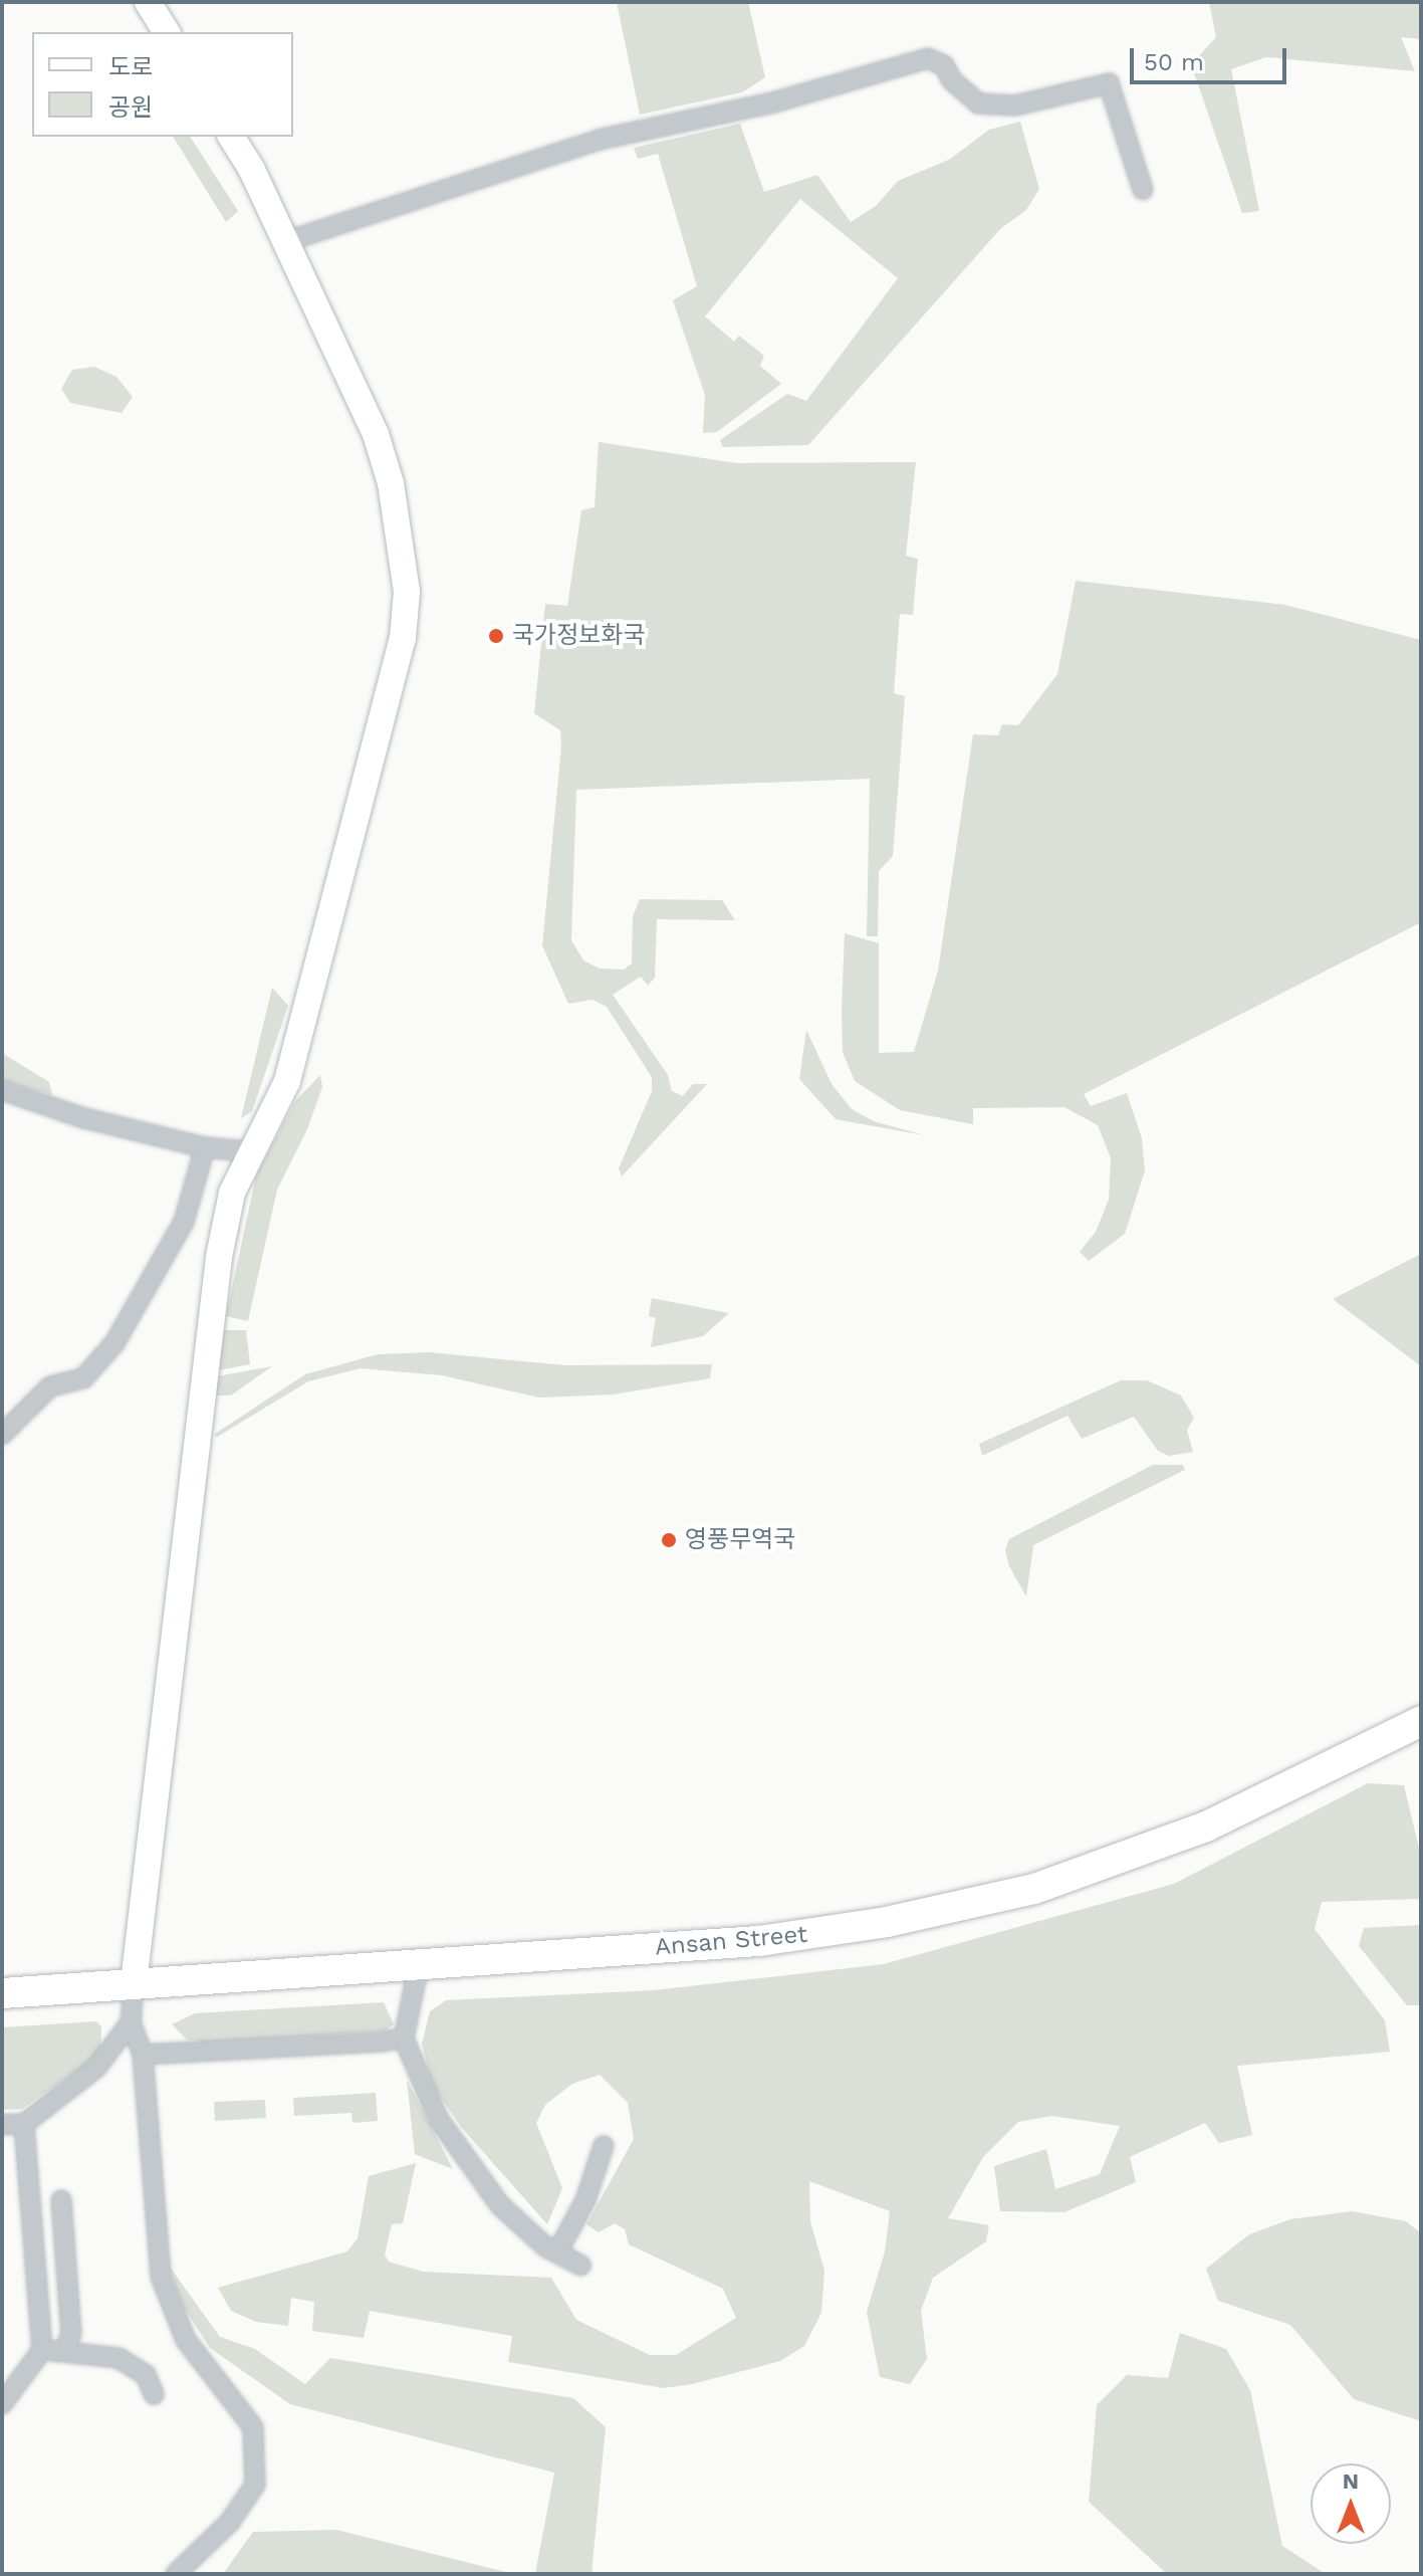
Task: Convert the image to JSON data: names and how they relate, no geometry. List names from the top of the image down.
{
  "streets": {
    "main road": ["Ansan Street"]
  },
  "places": ["국가정보화국", "영풍무역국"],
  "legend": ["도로", "공원"],
  "scale_bar": "50 m",
  "north": "top"
}
